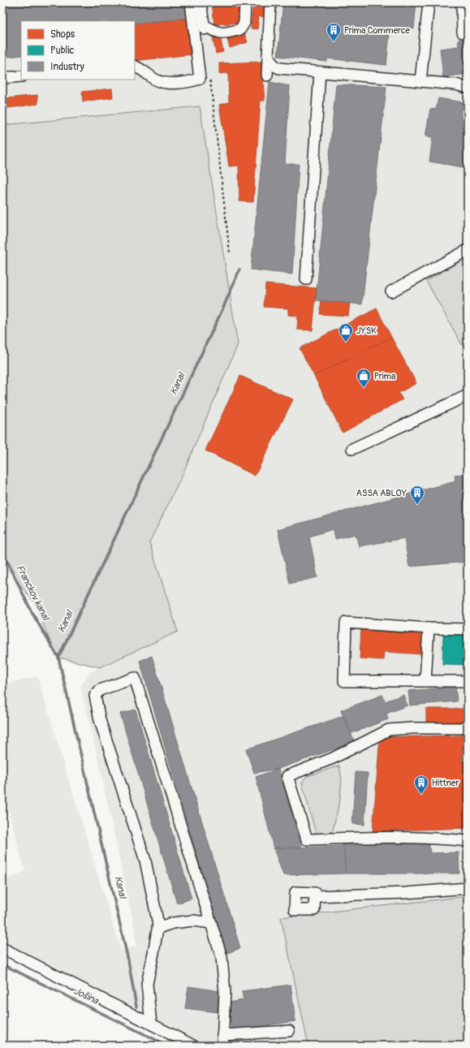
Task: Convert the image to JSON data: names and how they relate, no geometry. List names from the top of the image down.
{
  "water": ["Kanal", "Franckov kanal", "Jošina"],
  "places": {
    "building": ["Prima Commerce", "ASSA ABLOY", "Hittner"],
    "shop": ["JYSK", "Prima"]
  },
  "legend": ["Shops", "Public", "Industry"]
}
